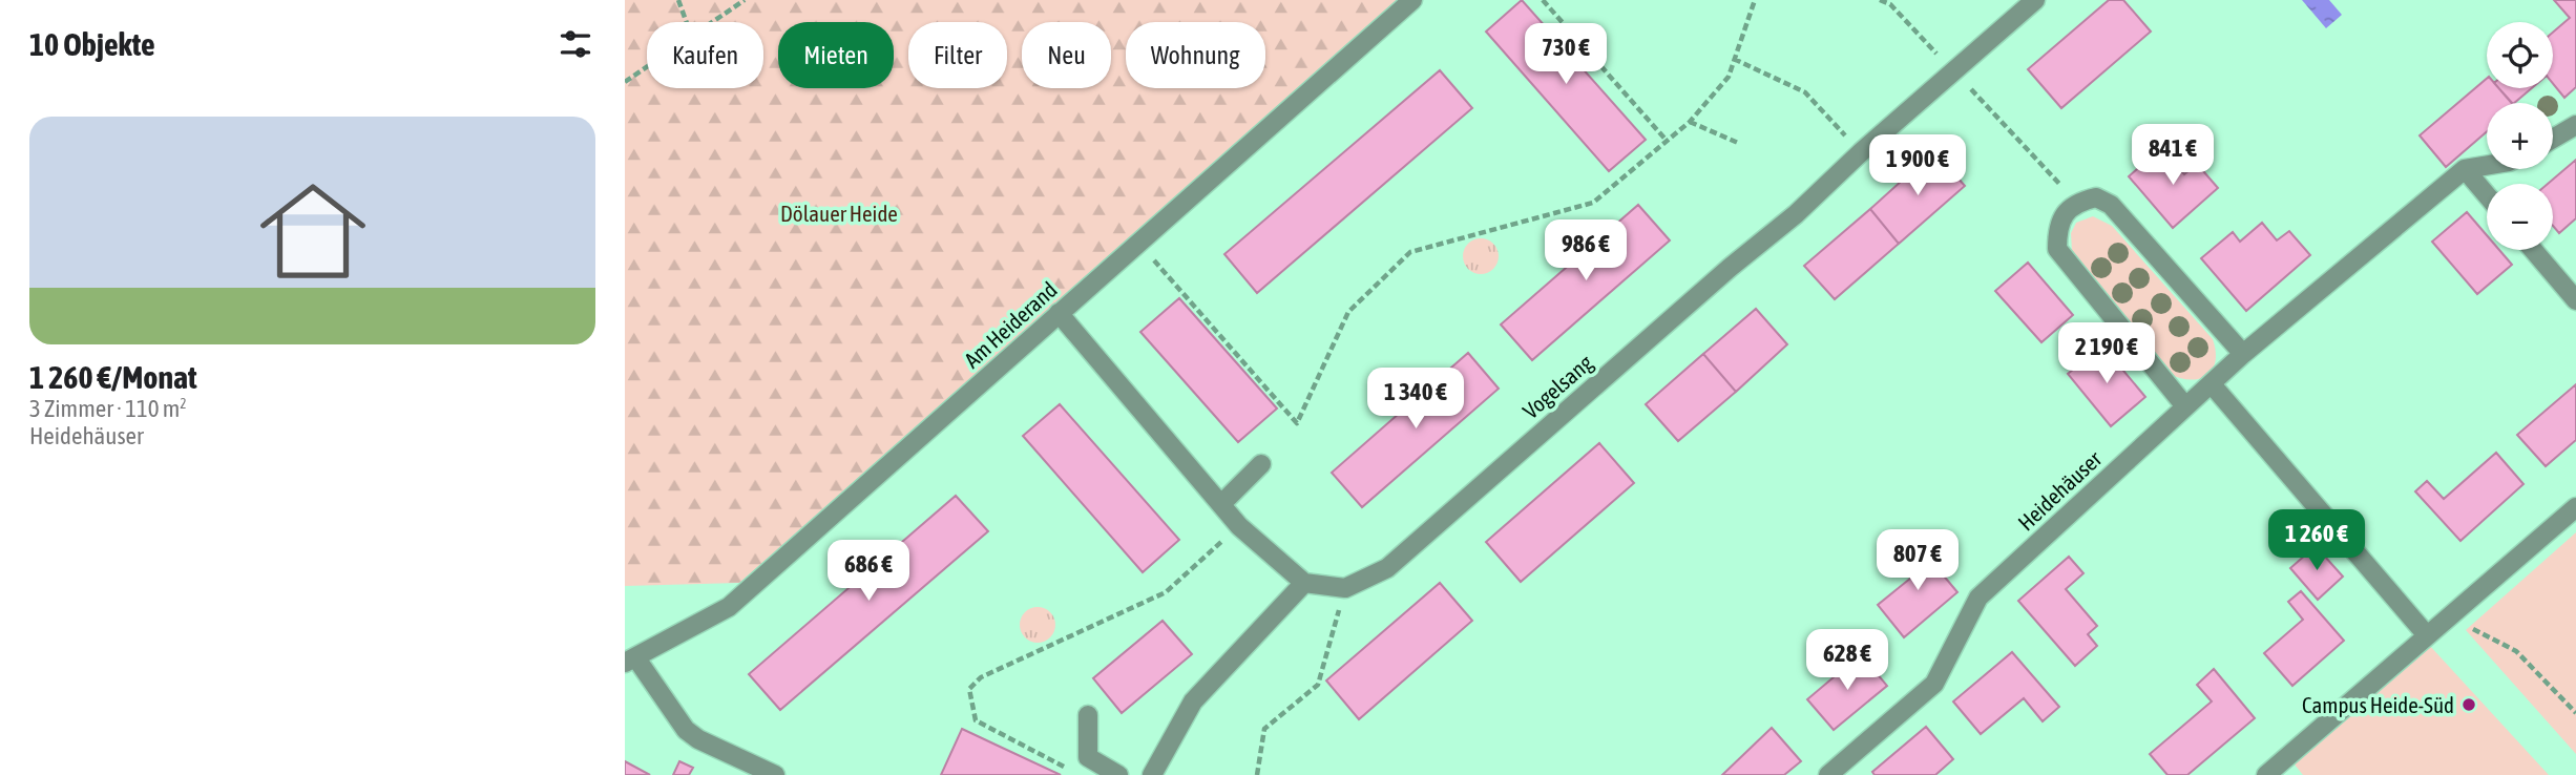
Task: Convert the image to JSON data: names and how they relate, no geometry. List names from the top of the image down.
{
  "streets": {
    "street": ["Am Heiderand", "Vogelsang", "Heidehäuser"]
  },
  "parks": ["Dölauer Heide"],
  "places": ["Campus Heide-Süd"],
  "page": {
    "heading": "10 Objekte",
    "map_buttons": ["+", "−"],
    "chip": [
      "Kaufen",
      "Mieten",
      "Filter",
      "Neu",
      "Wohnung"
    ],
    "price": [
      "730 €",
      "841 €",
      "1 900 €",
      "986 €",
      "2 190 €",
      "1 340 €",
      "1 260 €",
      "807 €",
      "686 €",
      "628 €"
    ],
    "list": [
      {
        "name": "1 260 €/Monat",
        "note": "3 Zimmer · 110 m² · Heidehäuser"
      }
    ]
  }
}
